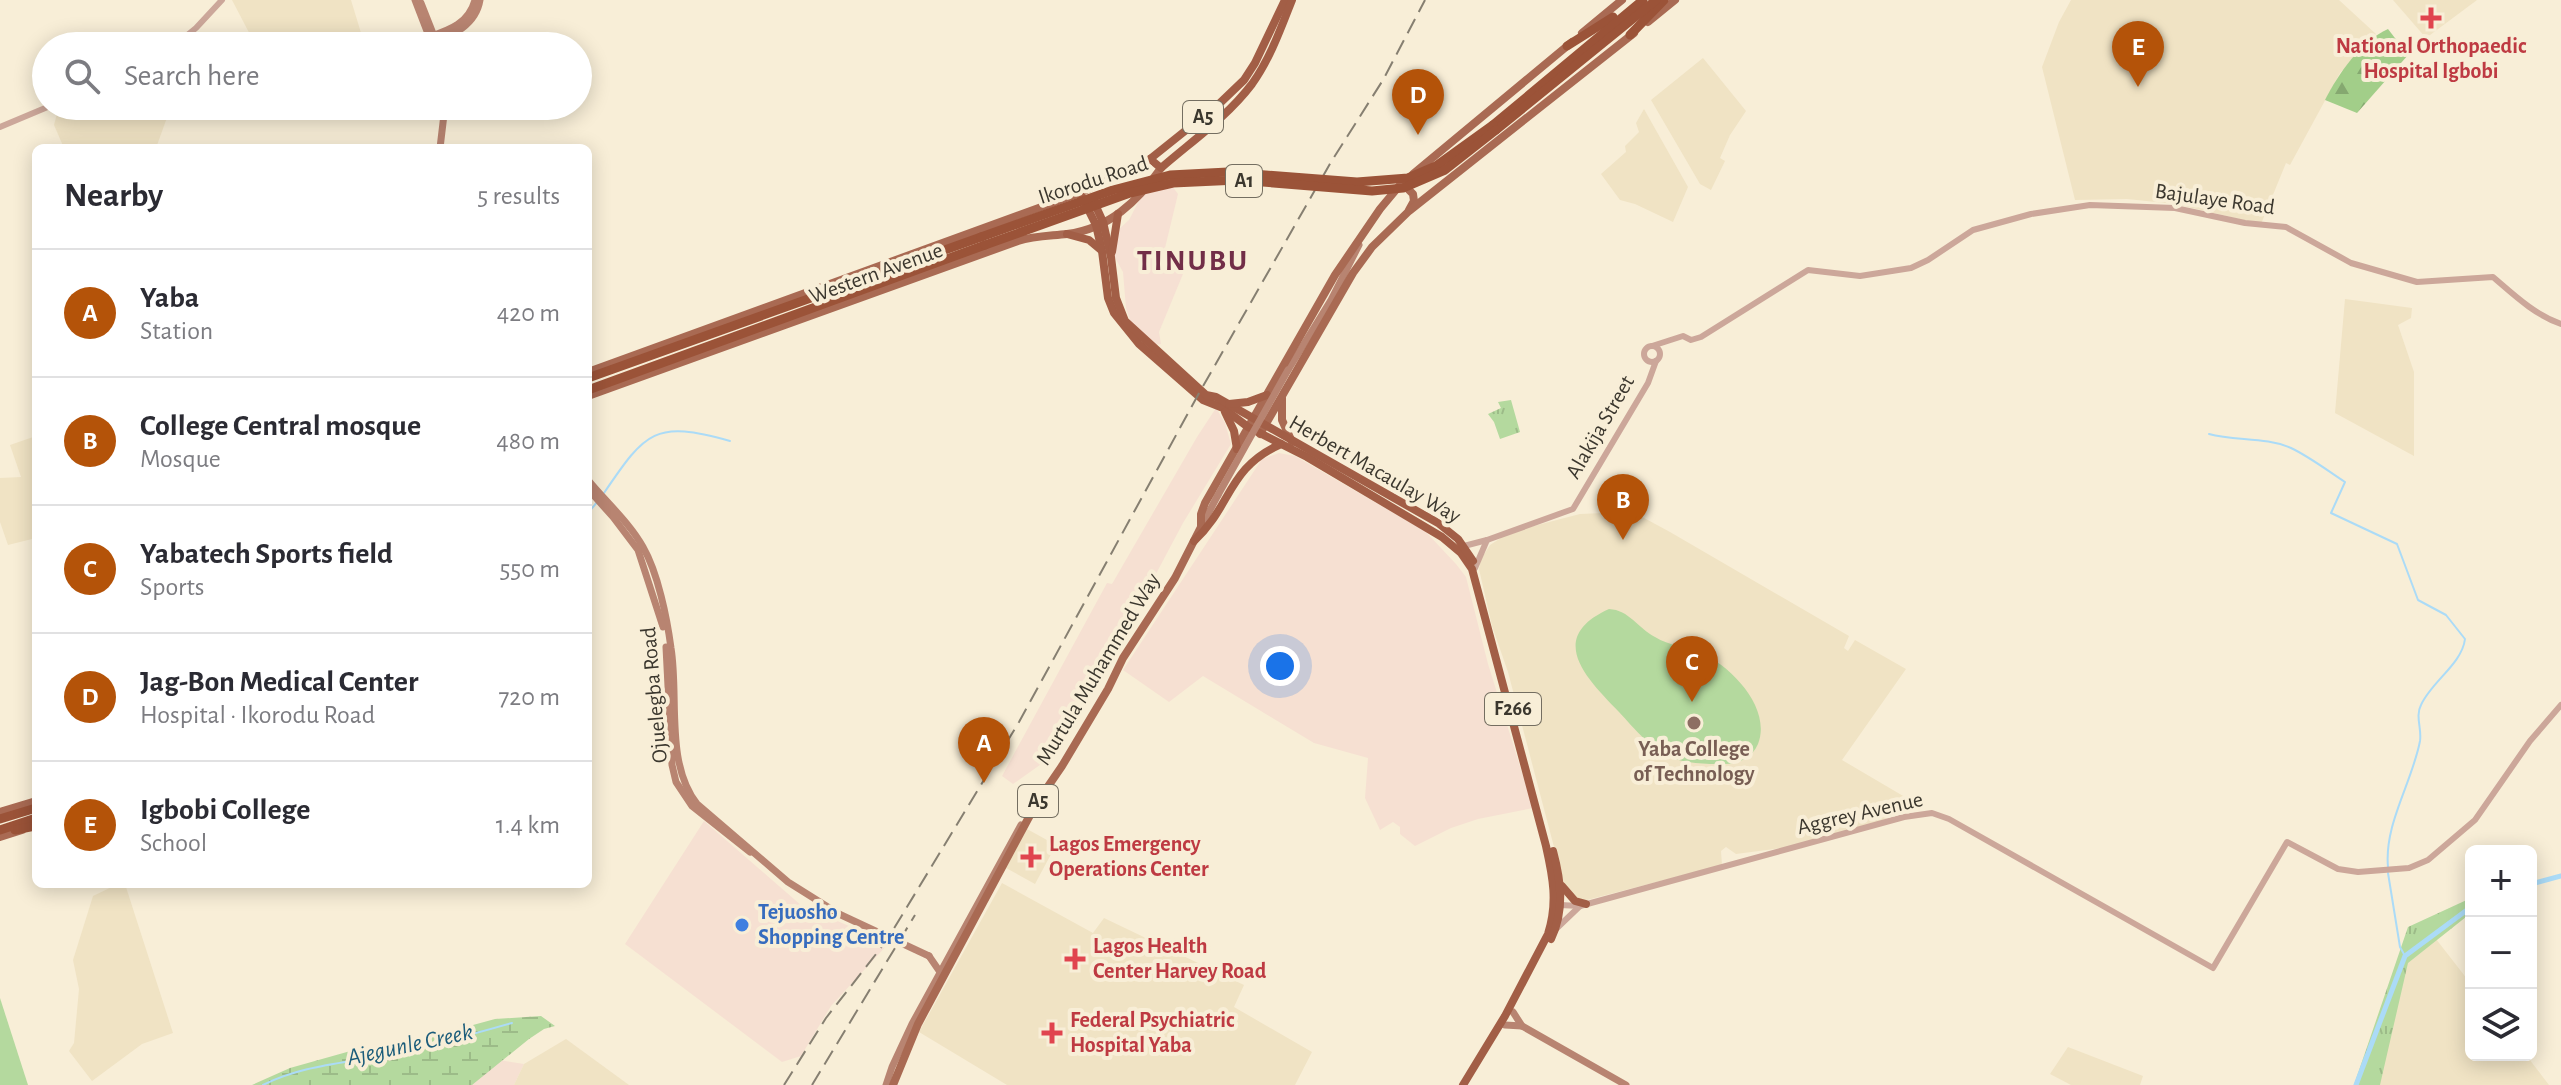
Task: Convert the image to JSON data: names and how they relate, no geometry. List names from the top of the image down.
{
  "streets": {
    "highway": [
      "A5",
      "Ikorodu Road",
      "A1",
      "Western Avenue",
      "Herbert Macaulay Way",
      "F266"
    ],
    "main road": ["Murtula Muhammed Way", "Ojuelegba Road"],
    "street": ["Bajulaye Road", "Alakija Street", "Aggrey Avenue"]
  },
  "crossings": [
    ["A5", "Western Avenue"],
    ["A5", "Murtula Muhammed Way"],
    ["Ikorodu Road", "Western Avenue"],
    ["Bajulaye Road", "Alakija Street"]
  ],
  "districts": ["TINUBU"],
  "water": ["Ajegunle Creek"],
  "places": {
    "health": [
      "National Orthopaedic Hospital Igbobi",
      "Lagos Emergency Operations Center",
      "Lagos Health Center Harvey Road",
      "Federal Psychiatric Hospital Yaba"
    ],
    "other": ["Yaba College of Technology", "Tejuosho Shopping Centre"]
  },
  "page": {
    "pins": [
      "E",
      "D",
      "B",
      "C",
      "A"
    ],
    "search": "Search here",
    "heading": ["Nearby", "5 results"],
    "list": [
      {
        "mark": "A",
        "name": "Yaba",
        "note": "Station",
        "value": "420 m"
      },
      {
        "mark": "B",
        "name": "College Central mosque",
        "note": "Mosque",
        "value": "480 m"
      },
      {
        "mark": "C",
        "name": "Yabatech Sports field",
        "note": "Sports",
        "value": "550 m"
      },
      {
        "mark": "D",
        "name": "Jag-Bon Medical Center",
        "note": "Hospital · Ikorodu Road",
        "value": "720 m"
      },
      {
        "mark": "E",
        "name": "Igbobi College",
        "note": "School",
        "value": "1.4 km"
      }
    ],
    "map_buttons": ["+", "−"]
  }
}
